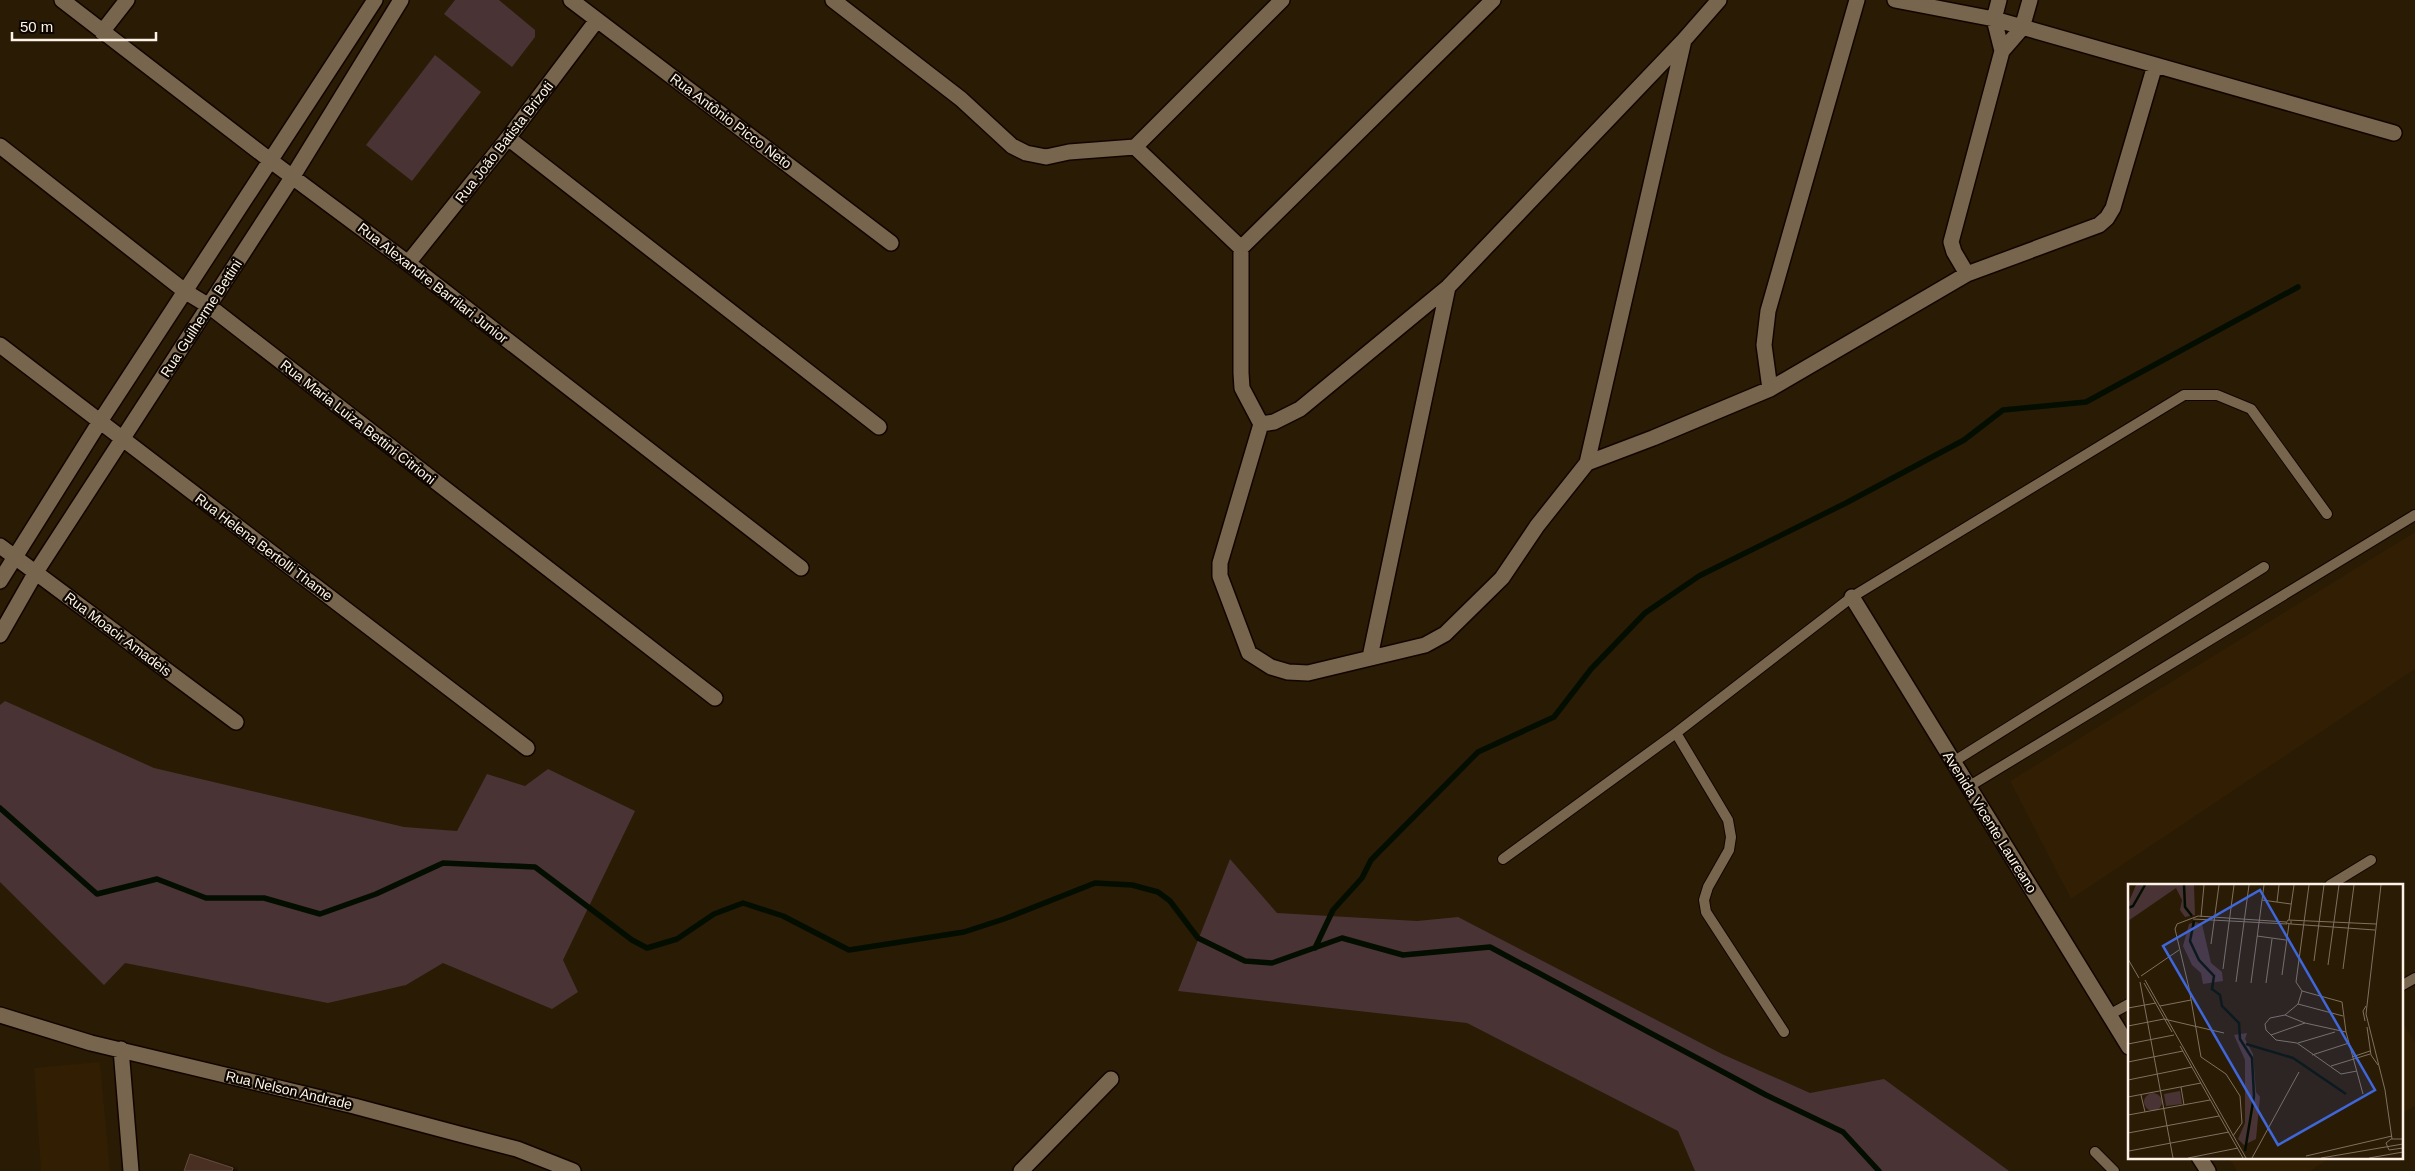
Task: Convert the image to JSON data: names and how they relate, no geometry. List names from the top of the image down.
{
  "streets": {
    "street": [
      "Rua Antônio Picco Neto",
      "Rua João Batista Brizoti",
      "Rua Alexandre Barrilari Junior",
      "Rua Guilherme Bettini",
      "Rua Maria Luiza Bettini Citrioni",
      "Rua Helena Bertolli Thame",
      "Rua Moacir Amadeis",
      "Avenida Vicente Laureano",
      "Rua Nelson Andrade"
    ]
  },
  "crossings": [
    ["Rua Antônio Picco Neto", "Rua João Batista Brizoti"],
    ["Rua João Batista Brizoti", "Rua Alexandre Barrilari Junior"],
    ["Rua Alexandre Barrilari Junior", "Rua Guilherme Bettini"],
    ["Rua Guilherme Bettini", "Rua Maria Luiza Bettini Citrioni"],
    ["Rua Guilherme Bettini", "Rua Helena Bertolli Thame"],
    ["Rua Guilherme Bettini", "Rua Moacir Amadeis"]
  ],
  "scale_bar": "50 m"
}
